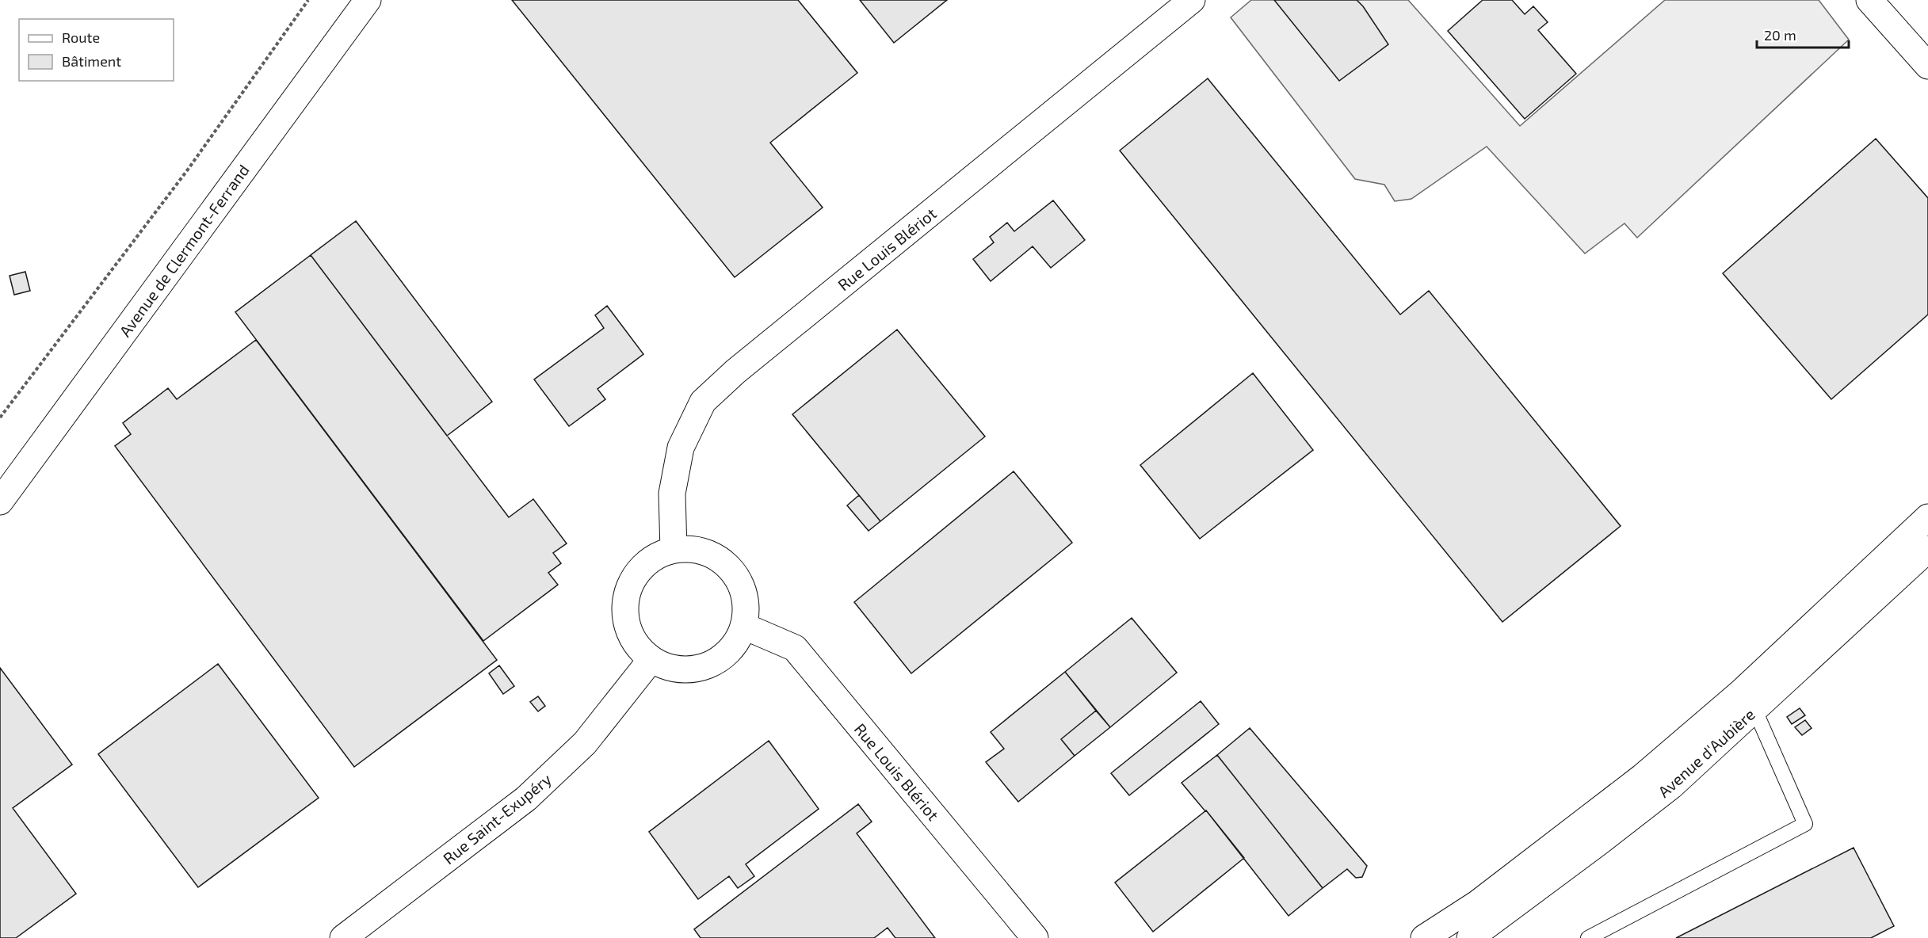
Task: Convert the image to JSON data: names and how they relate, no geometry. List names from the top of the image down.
{
  "streets": {
    "street": [
      "Rue Louis Blériot",
      "Avenue de Clermont-Ferrand",
      "Avenue d'Aubière",
      "Rue Saint-Exupéry"
    ]
  },
  "crossings": [
    ["Rue Louis Blériot", "Rue Saint-Exupéry"]
  ],
  "legend": ["Route", "Bâtiment"],
  "scale_bar": "20 m"
}
